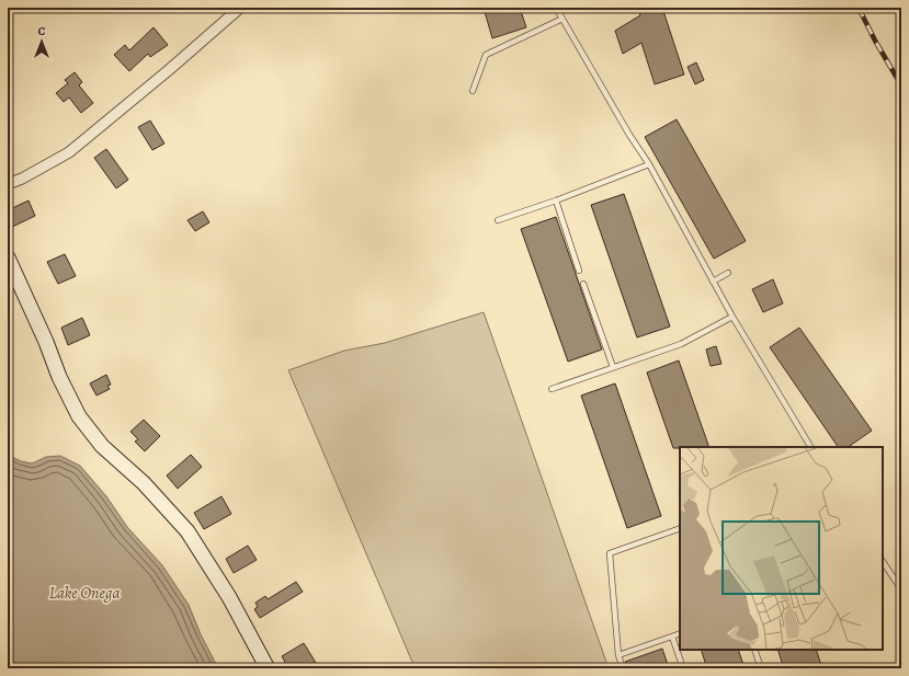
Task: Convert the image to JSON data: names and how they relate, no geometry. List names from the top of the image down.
{
  "water": ["Lake Onega"],
  "north": "top"
}
